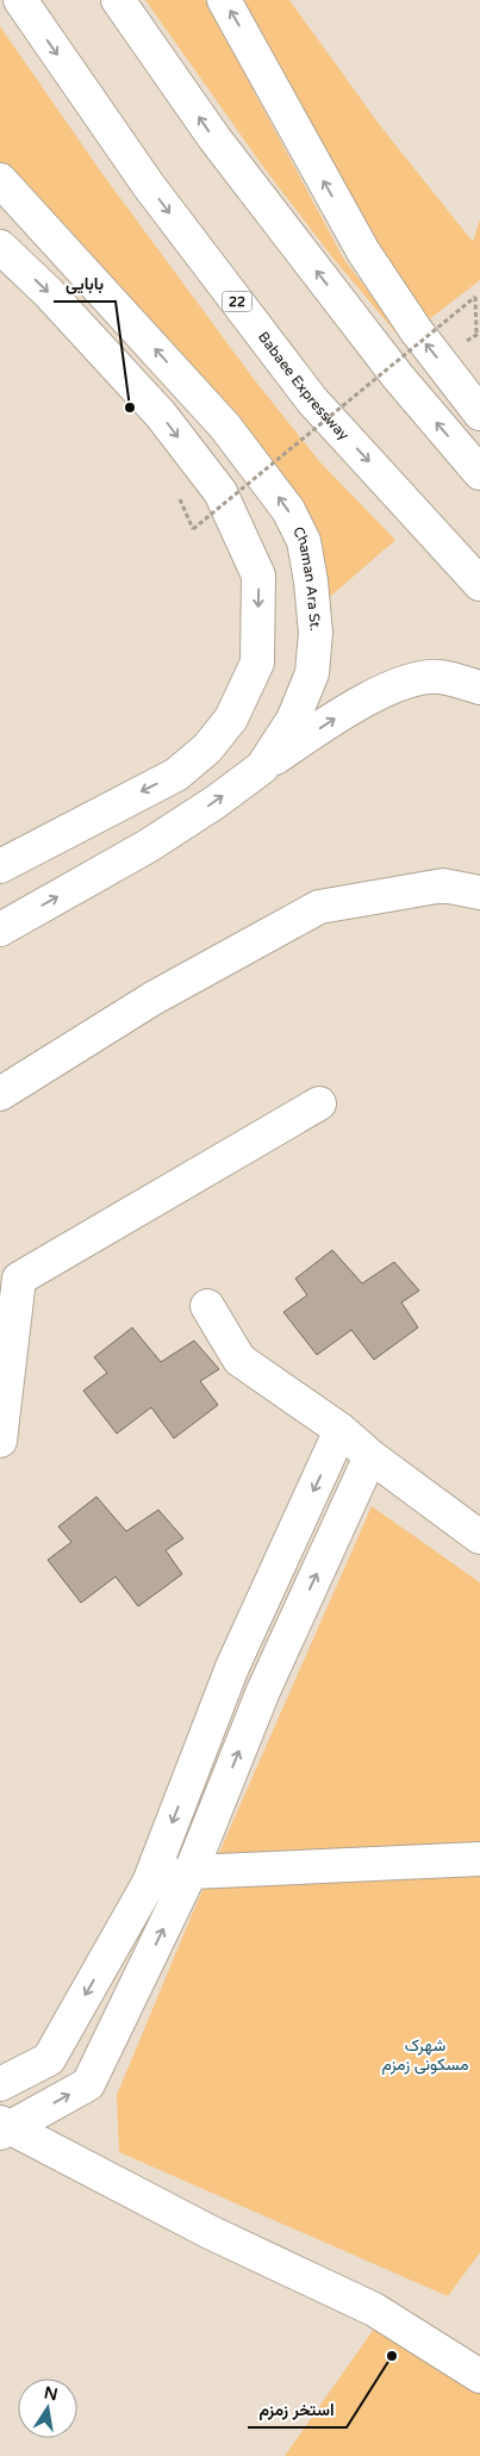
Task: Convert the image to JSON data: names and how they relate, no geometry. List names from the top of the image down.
{
  "streets": {
    "main road": ["22", "Babaee Expressway", "Chaman Ara St."]
  },
  "districts": ["شهرک مسکونی زمزم"],
  "places": ["بابایی", "استخر زمزم"],
  "north": "top"
}
